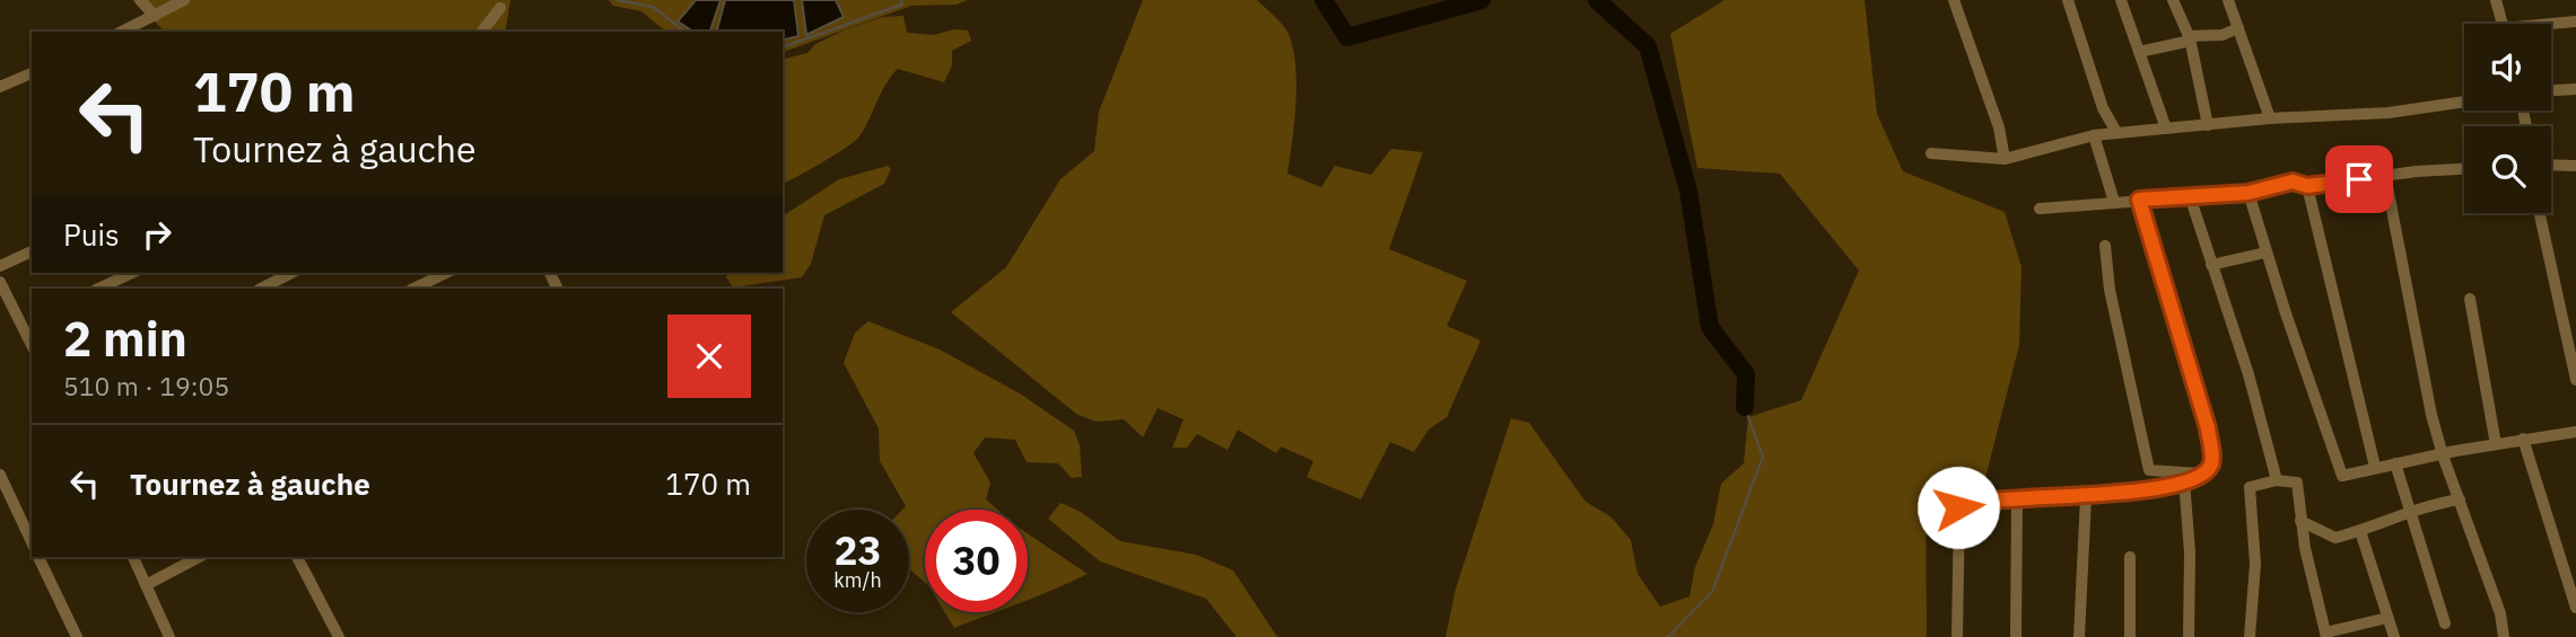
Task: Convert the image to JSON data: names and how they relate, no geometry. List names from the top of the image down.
{
  "page": {
    "turn": ["170 m", "Tournez à gauche"],
    "then": "Puis",
    "heading": ["2 min", "510 m · 19:05"],
    "list": [
      {
        "name": "Tournez à gauche",
        "value": "170 m"
      }
    ],
    "speed": "23 km/h",
    "limit": "30"
  }
}
